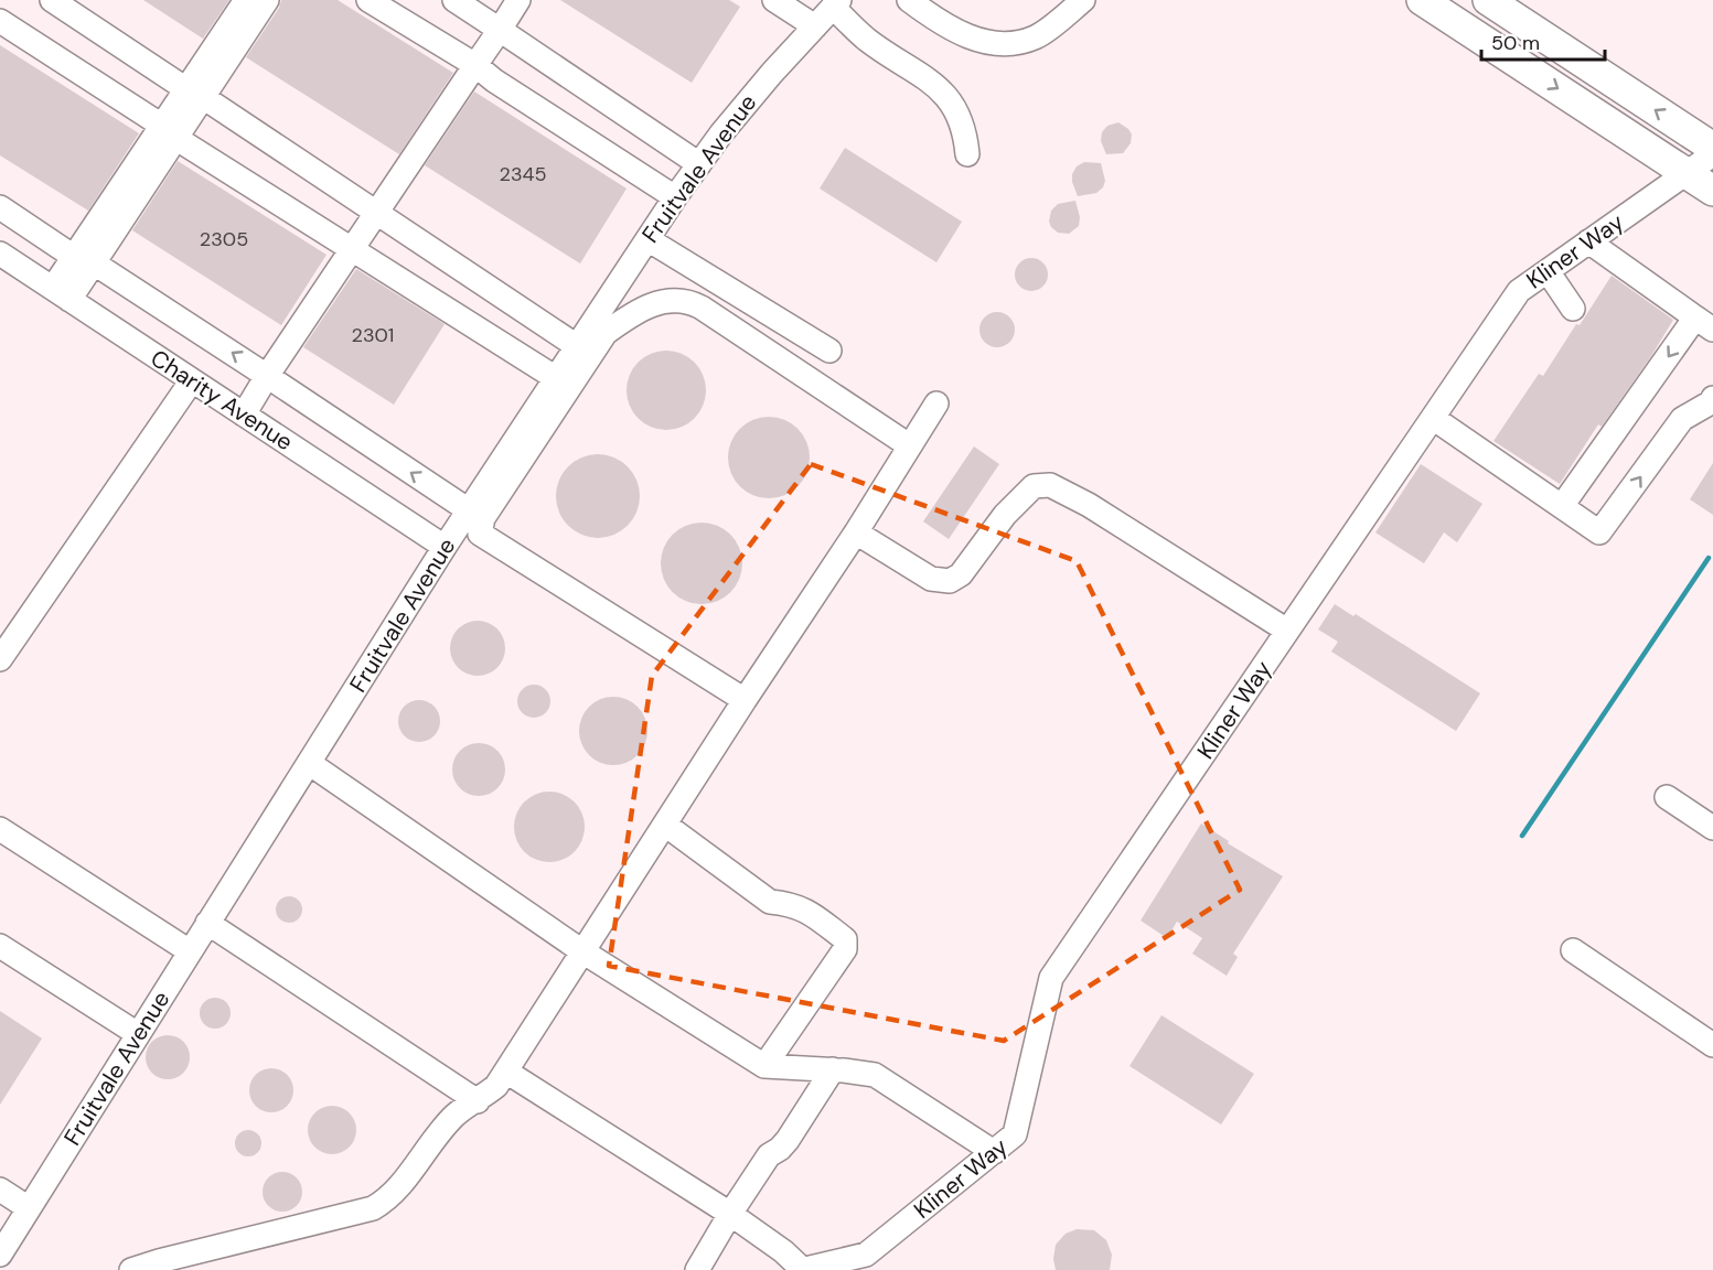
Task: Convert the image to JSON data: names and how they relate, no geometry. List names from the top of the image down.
{
  "streets": {
    "street": ["Fruitvale Avenue", "Kliner Way", "Charity Avenue"]
  },
  "crossings": [
    ["Fruitvale Avenue", "Charity Avenue"]
  ],
  "house_numbers": ["2345", "2305", "2301"],
  "scale_bar": "50 m"
}
